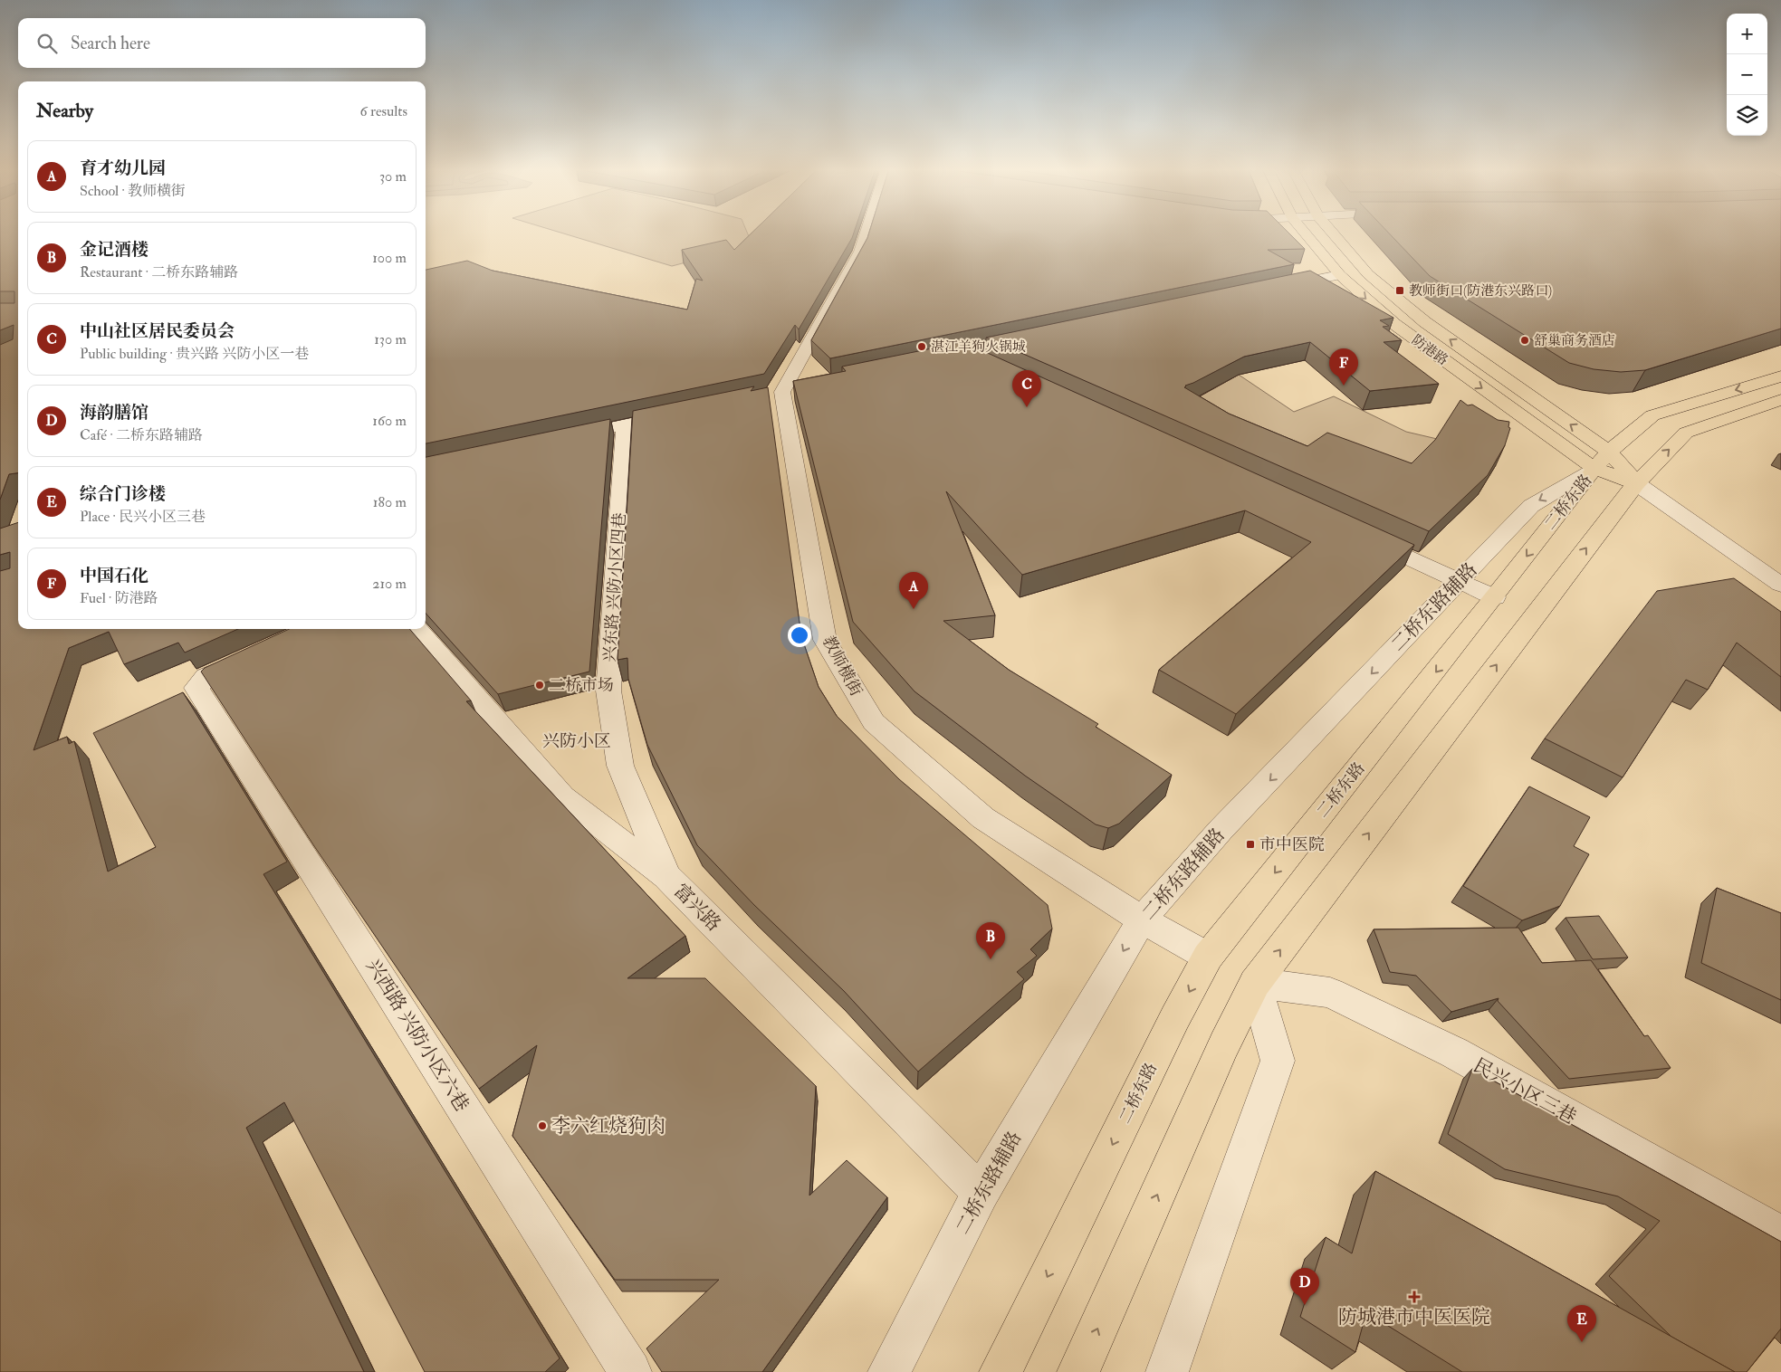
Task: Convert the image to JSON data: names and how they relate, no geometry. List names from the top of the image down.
{
  "streets": {
    "main road": ["防港路", "二桥东路"],
    "street": [
      "兴东路 兴防小区四巷",
      "二桥东路辅路",
      "教师横街",
      "富兴路",
      "兴西路 兴防小区六巷",
      "民兴小区三巷"
    ]
  },
  "crossings": [
    ["防港路", "二桥东路"],
    ["防港路", "二桥东路辅路"],
    ["二桥东路", "二桥东路辅路"],
    ["二桥东路", "教师横街"],
    ["兴东路 兴防小区四巷", "富兴路"],
    ["二桥东路辅路", "教师横街"],
    ["二桥东路辅路", "富兴路"]
  ],
  "one_way": ["二桥东路辅路"],
  "districts": ["兴防小区"],
  "places": {
    "transit": ["教师街口(防港东兴路口)", "市中医院"],
    "other": [
      "舒巢商务酒店",
      "湛江羊狗火锅城",
      "二桥市场",
      "李六红烧狗肉"
    ],
    "health": ["防城港市中医医院"]
  },
  "page": {
    "map_buttons": ["+", "−"],
    "search": "Search here",
    "heading": ["Nearby", "6 results"],
    "list": [
      {
        "mark": "A",
        "name": "育才幼儿园",
        "note": "School · 教师横街",
        "value": "30 m"
      },
      {
        "mark": "B",
        "name": "金记酒楼",
        "note": "Restaurant · 二桥东路辅路",
        "value": "100 m"
      },
      {
        "mark": "C",
        "name": "中山社区居民委员会",
        "note": "Public building · 贵兴路 兴防小区一巷",
        "value": "130 m"
      },
      {
        "mark": "D",
        "name": "海韵膳馆",
        "note": "Café · 二桥东路辅路",
        "value": "160 m"
      },
      {
        "mark": "E",
        "name": "综合门诊楼",
        "note": "Place · 民兴小区三巷",
        "value": "180 m"
      },
      {
        "mark": "F",
        "name": "中国石化",
        "note": "Fuel · 防港路",
        "value": "210 m"
      }
    ],
    "pins": [
      "F",
      "C",
      "A",
      "B",
      "D",
      "E"
    ]
  }
}
